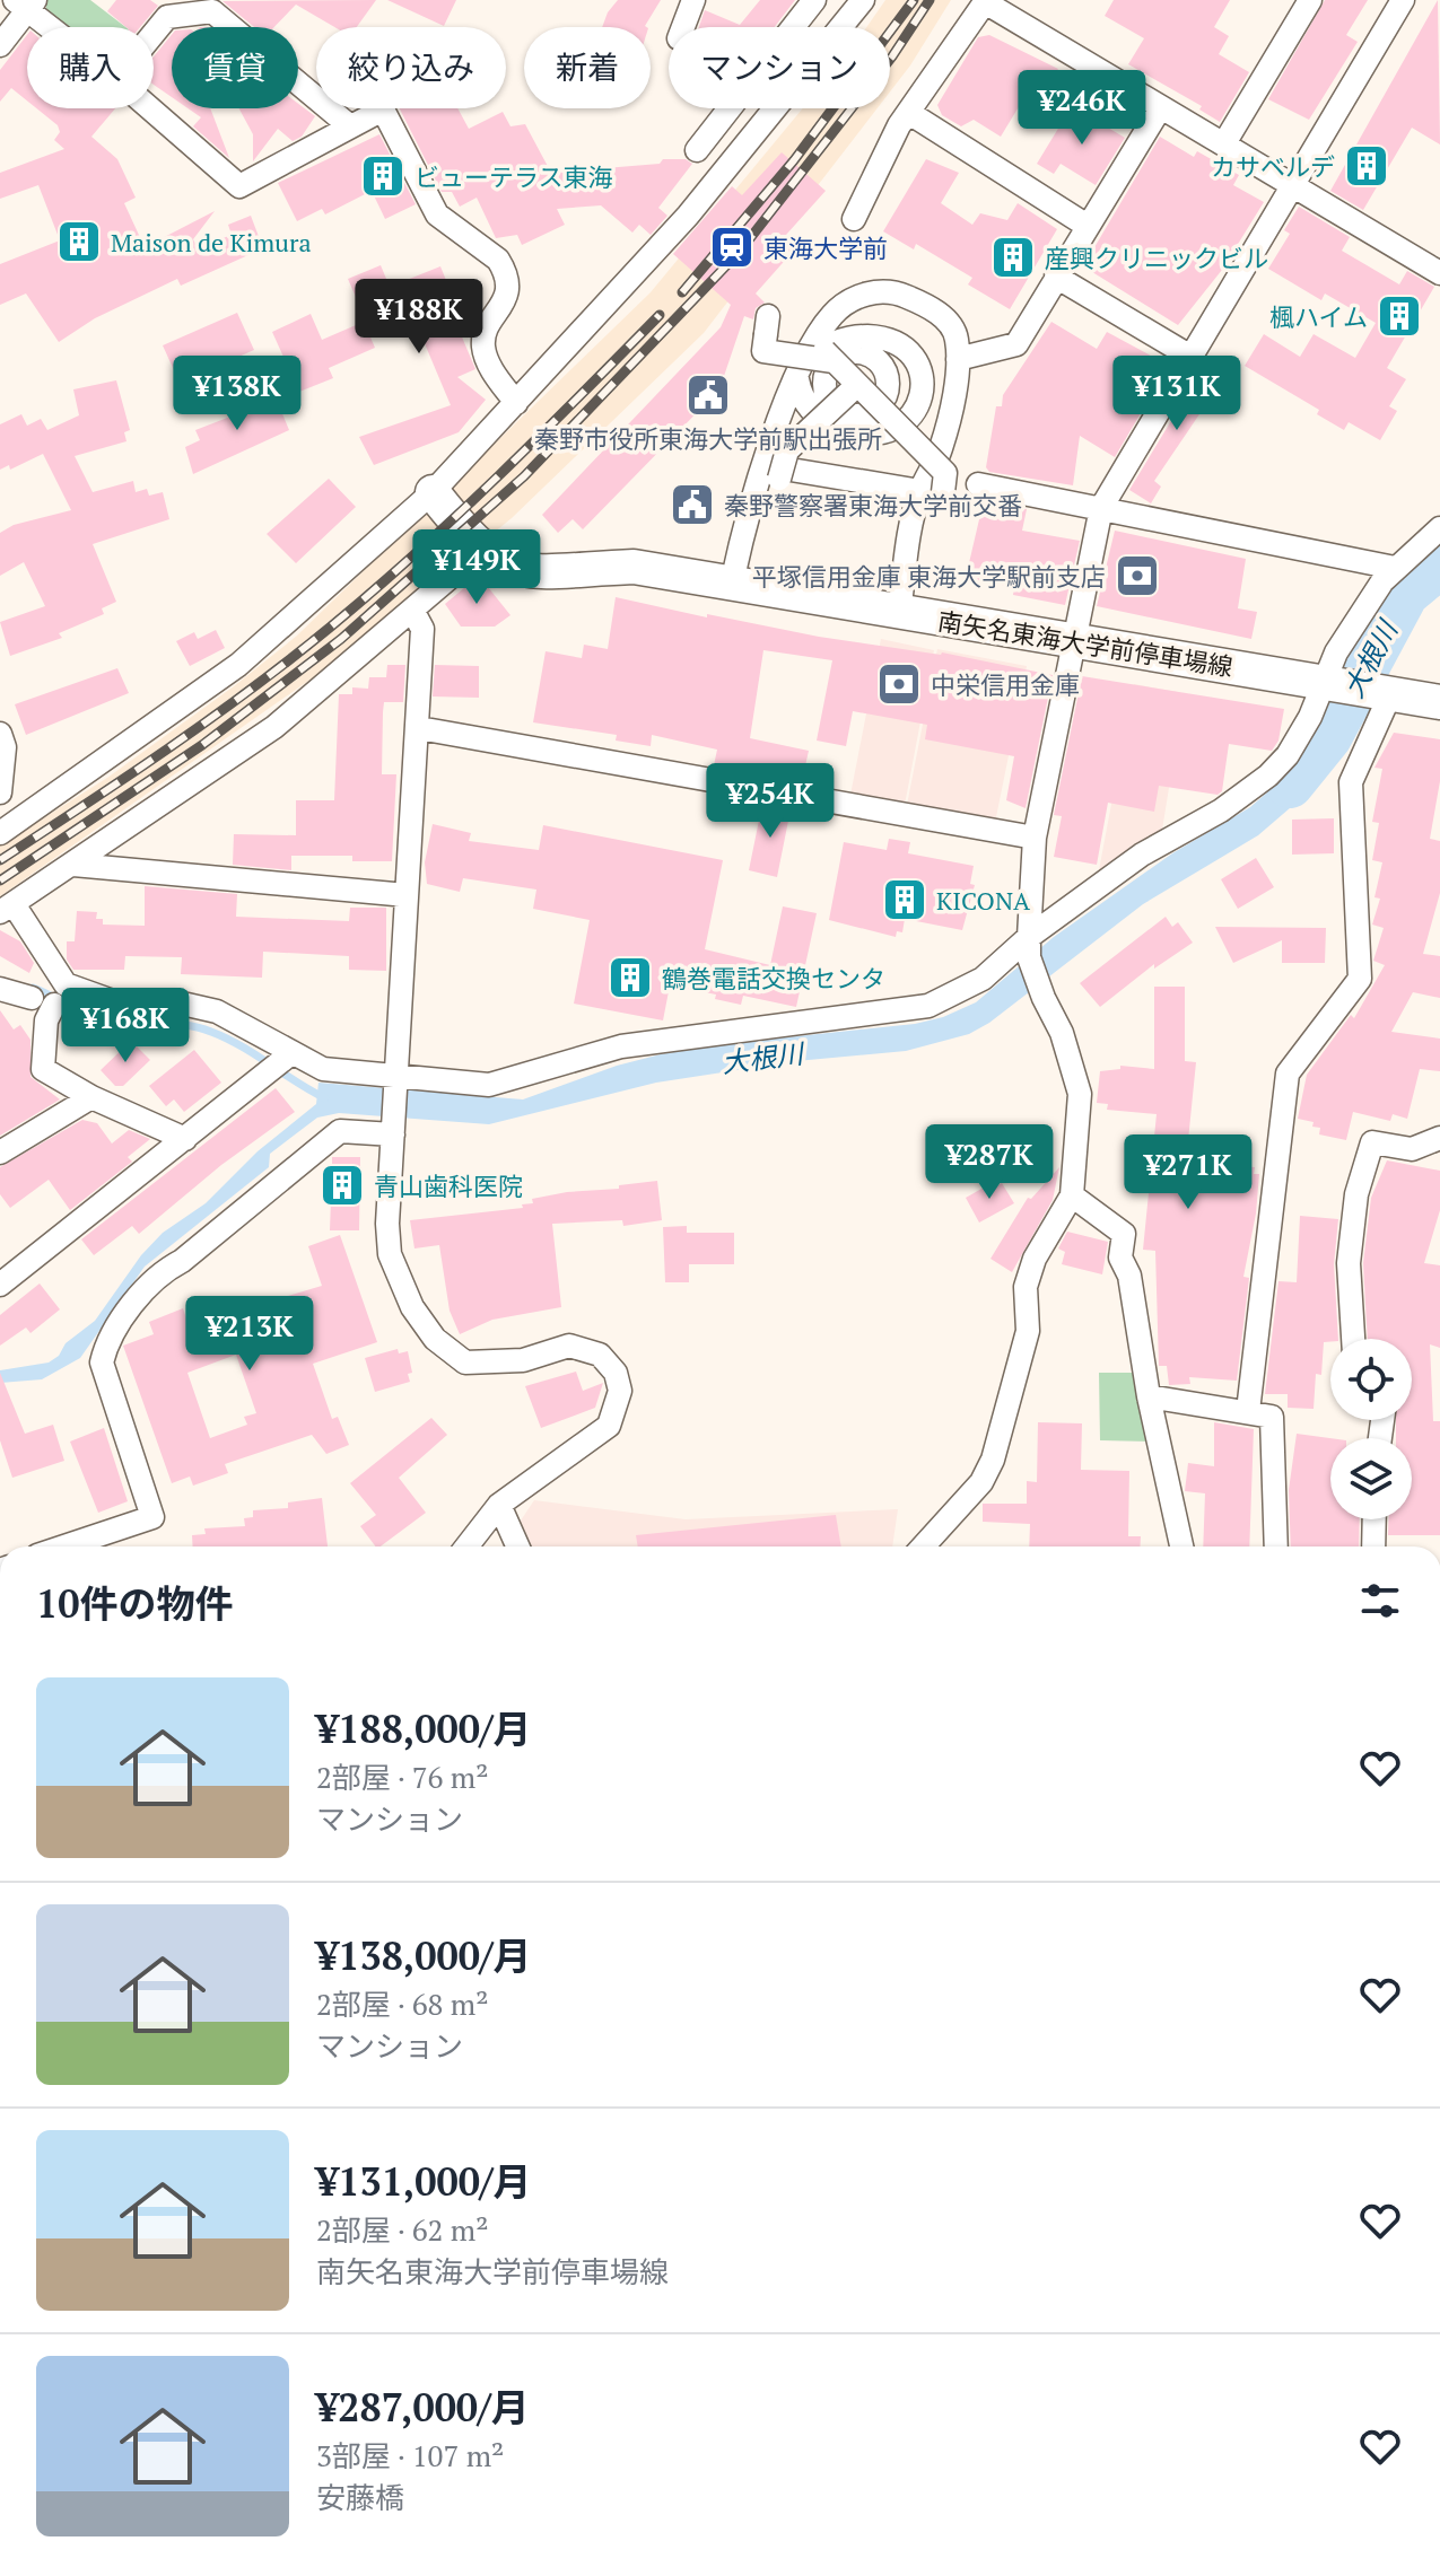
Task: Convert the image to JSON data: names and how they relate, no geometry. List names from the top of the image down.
{
  "streets": {
    "main road": ["南矢名東海大学前停車場線"]
  },
  "water": ["大根川"],
  "places": {
    "building": [
      "カサベルデ",
      "ビューテラス東海",
      "Maison de Kimura",
      "産興クリニックビル",
      "楓ハイム",
      "KICONA",
      "鶴巻電話交換センタ",
      "青山歯科医院"
    ],
    "station": ["東海大学前"],
    "public building": ["秦野市役所東海大学前駅出張所", "秦野警察署東海大学前交番"],
    "bank": ["平塚信用金庫 東海大学駅前支店", "中栄信用金庫"]
  },
  "page": {
    "chip": [
      "購入",
      "賃貸",
      "絞り込み",
      "新着",
      "マンション"
    ],
    "price": [
      "¥246K",
      "¥188K",
      "¥138K",
      "¥131K",
      "¥149K",
      "¥254K",
      "¥168K",
      "¥287K",
      "¥271K",
      "¥213K"
    ],
    "heading": "10件の物件",
    "list": [
      {
        "name": "¥188,000/月",
        "note": "2部屋 · 76 m² · マンション"
      },
      {
        "name": "¥138,000/月",
        "note": "2部屋 · 68 m² · マンション"
      },
      {
        "name": "¥131,000/月",
        "note": "2部屋 · 62 m² · 南矢名東海大学前停車場線"
      },
      {
        "name": "¥287,000/月",
        "note": "3部屋 · 107 m² · 安藤橋"
      }
    ]
  }
}
